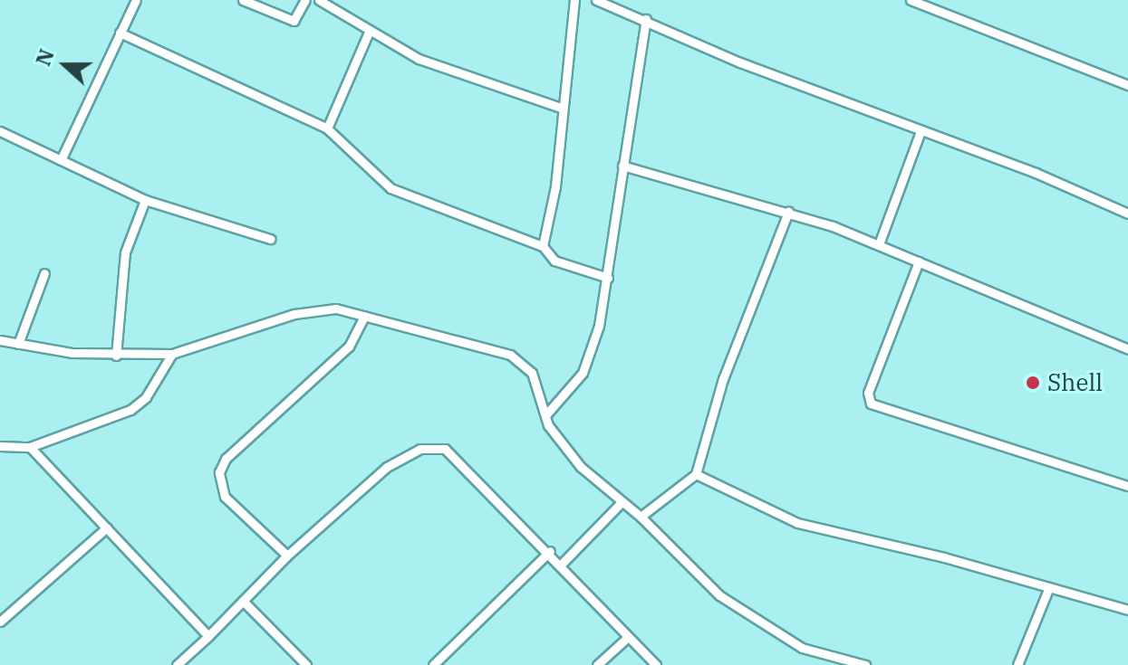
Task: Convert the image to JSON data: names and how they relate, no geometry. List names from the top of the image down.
{
  "places": ["Shell"],
  "north": "left"
}
